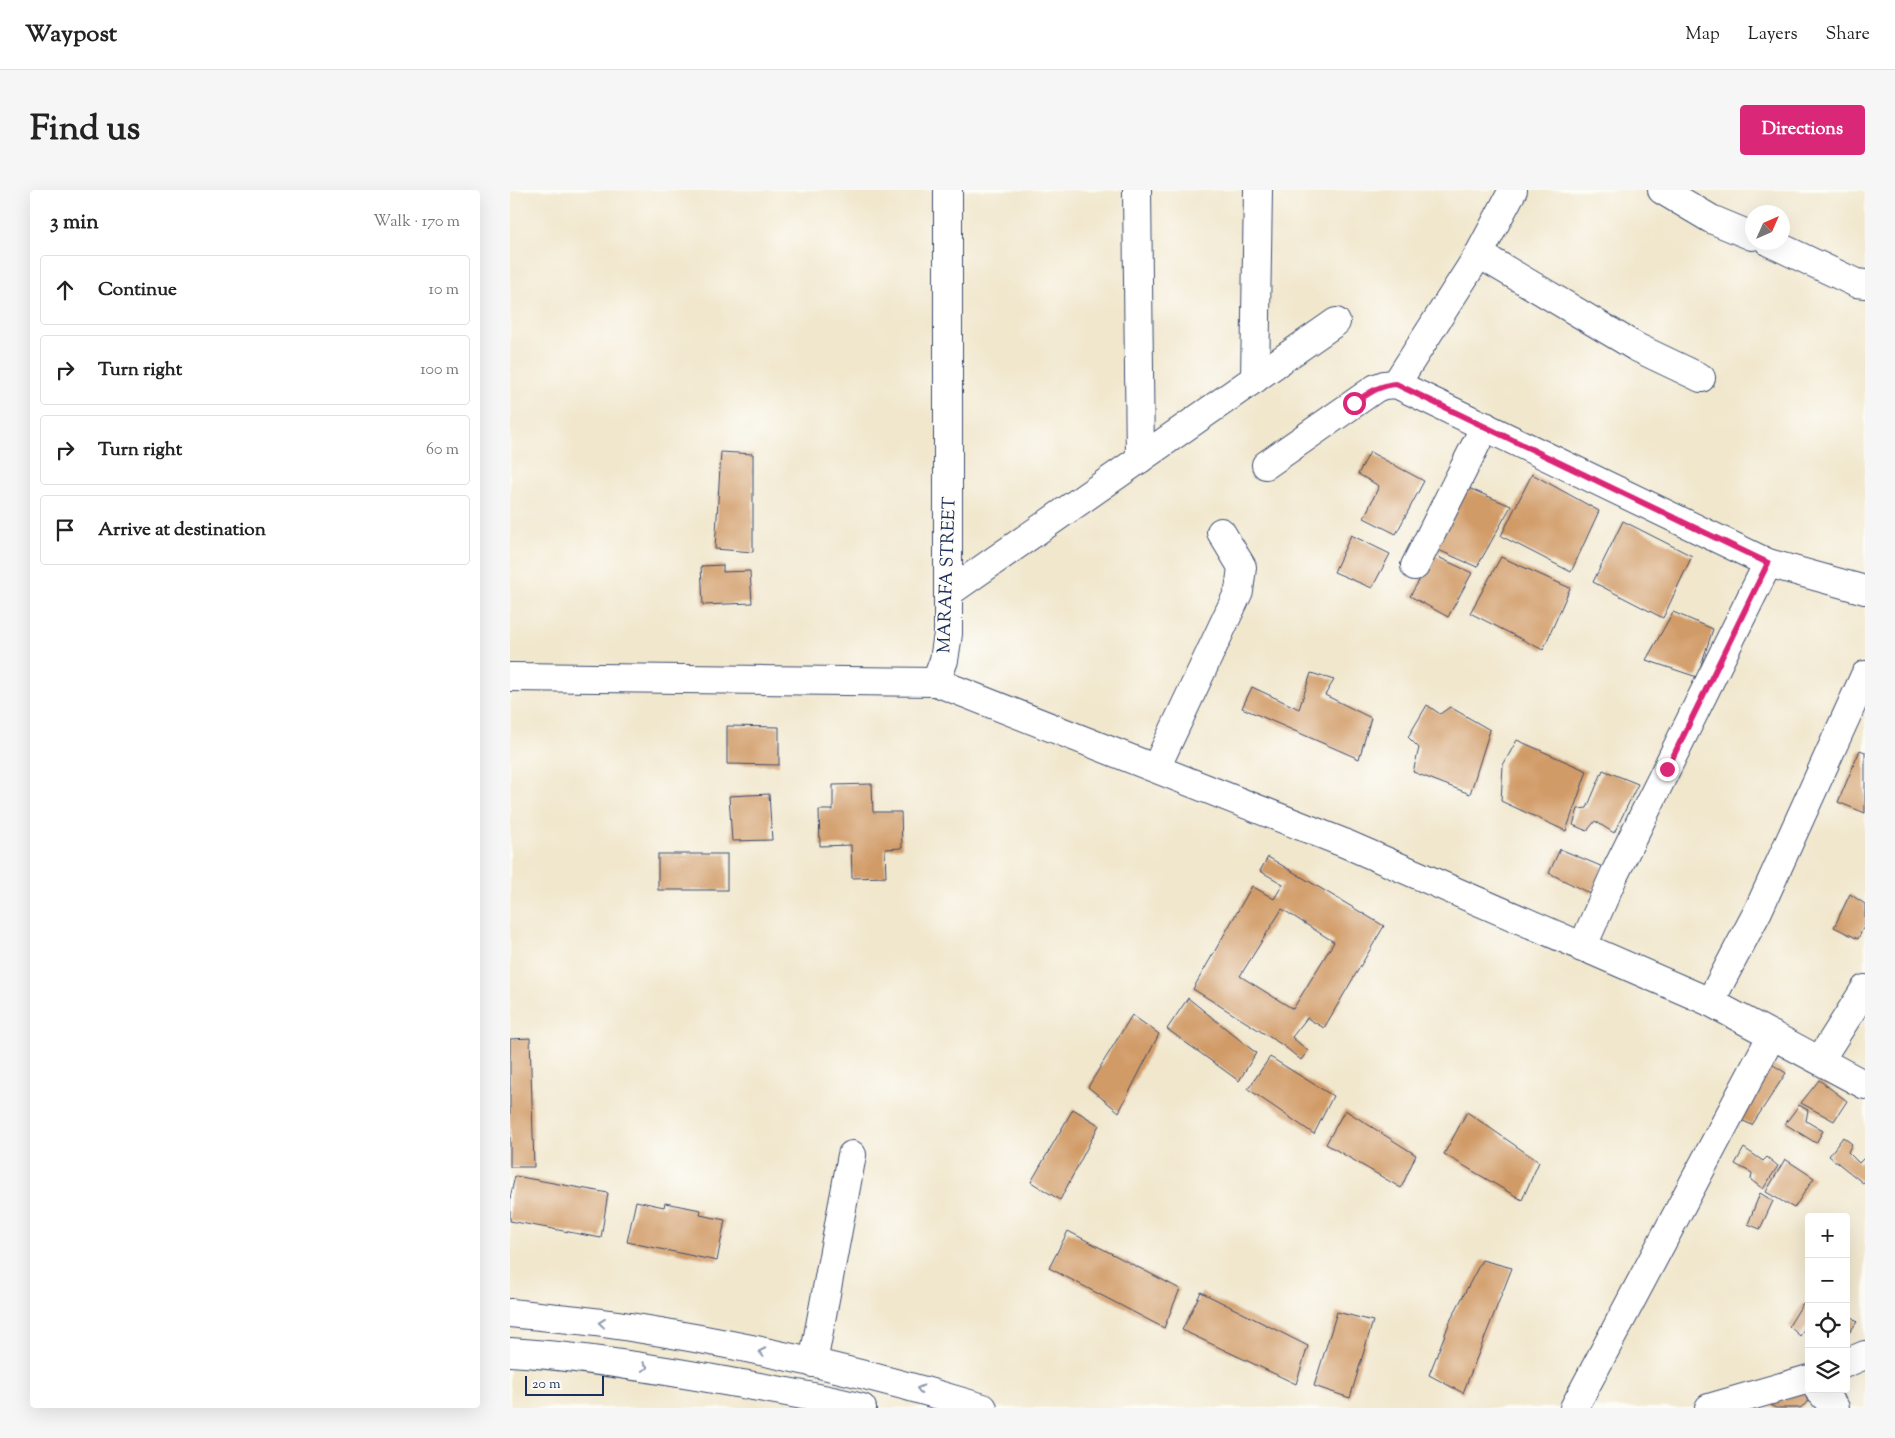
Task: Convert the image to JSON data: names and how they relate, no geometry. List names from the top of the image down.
{
  "streets": {
    "street": ["MARAFA STREET"]
  },
  "scale_bar": "20 m",
  "north": "top right",
  "page": {
    "header": "Waypost",
    "nav": ["Map", "Layers", "Share"],
    "title": "Find us",
    "buttons": "Directions",
    "heading": ["3 min", "Walk · 170 m"],
    "list": [
      ["Continue", "10 m"],
      ["Turn right", "100 m"],
      ["Turn right", "60 m"],
      "Arrive at destination"
    ],
    "map_buttons": ["+", "−"],
    "scale": "20 m"
  }
}
